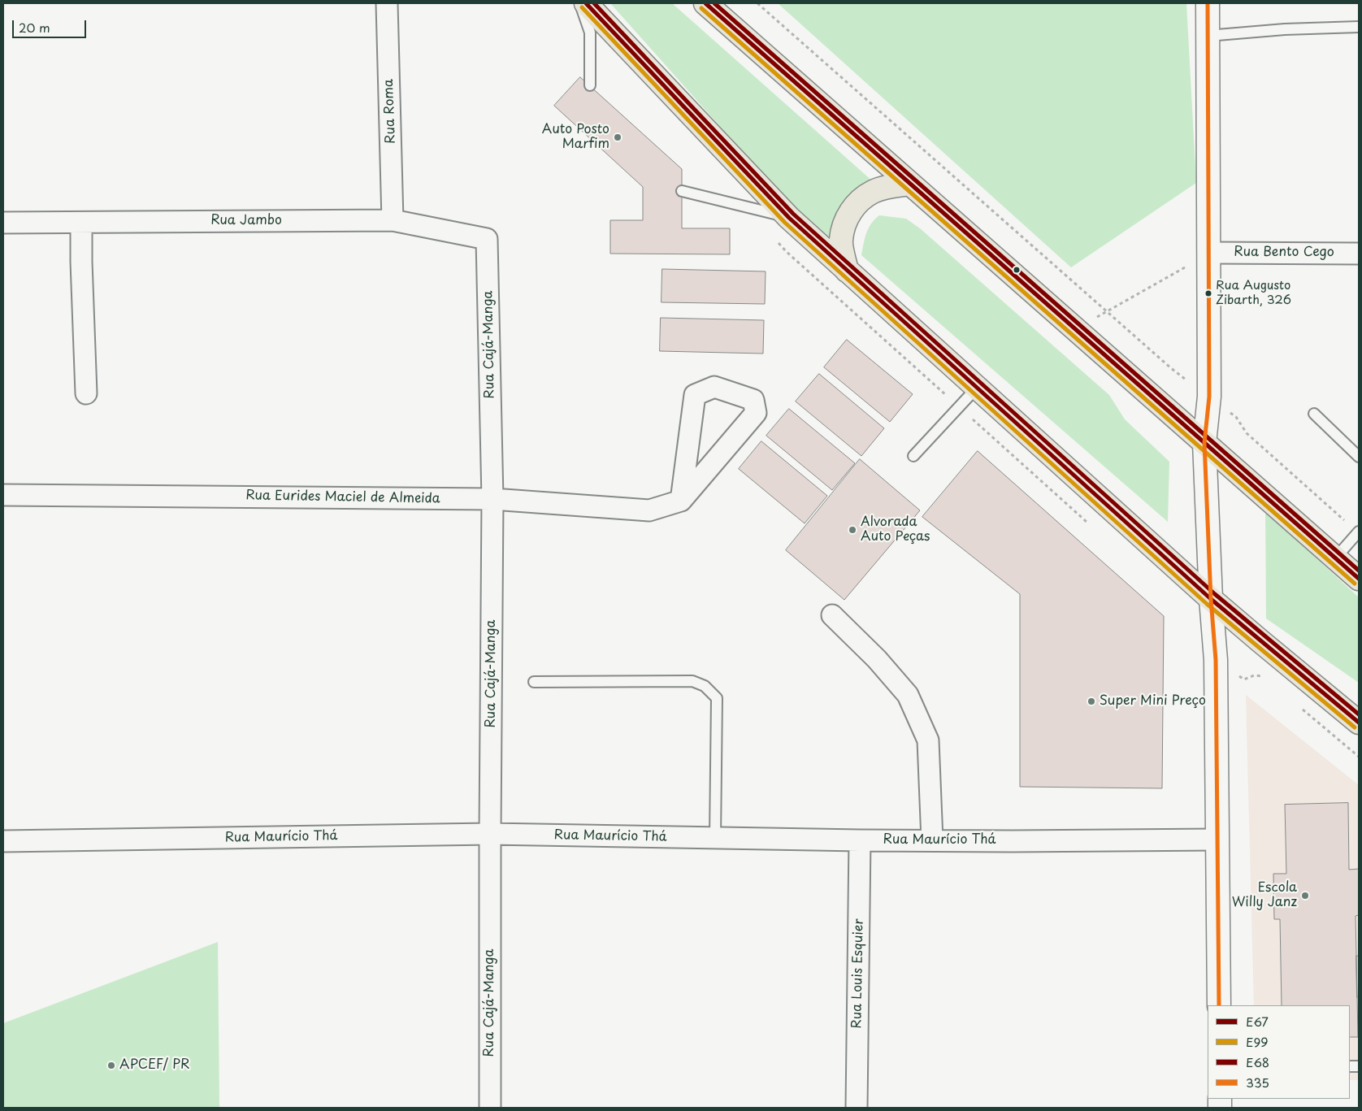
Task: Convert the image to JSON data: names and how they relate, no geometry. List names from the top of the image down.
{
  "streets": {
    "street": [
      "Rua Roma",
      "Rua Jambo",
      "Rua Bento Cego",
      "Rua Cajá-Manga",
      "Rua Eurides Maciel de Almeida",
      "Rua Maurício Thá",
      "Rua Louis Esquier"
    ]
  },
  "crossings": [
    ["Rua Roma", "Rua Jambo"],
    ["Rua Jambo", "Rua Cajá-Manga"],
    ["Rua Cajá-Manga", "Rua Eurides Maciel de Almeida"],
    ["Rua Cajá-Manga", "Rua Maurício Thá"],
    ["Rua Maurício Thá", "Rua Louis Esquier"]
  ],
  "places": [
    "Auto Posto Marfim",
    "Rua Augusto Zibarth, 326",
    "Alvorada Auto Peças",
    "Super Mini Preço",
    "Escola Willy Janz",
    "APCEF/ PR"
  ],
  "lines": [
    "transit line E67",
    "transit line E68",
    "transit line 335",
    "transit line E99"
  ],
  "legend": [
    "E67",
    "E99",
    "E68",
    "335"
  ],
  "scale_bar": "20 m"
}
